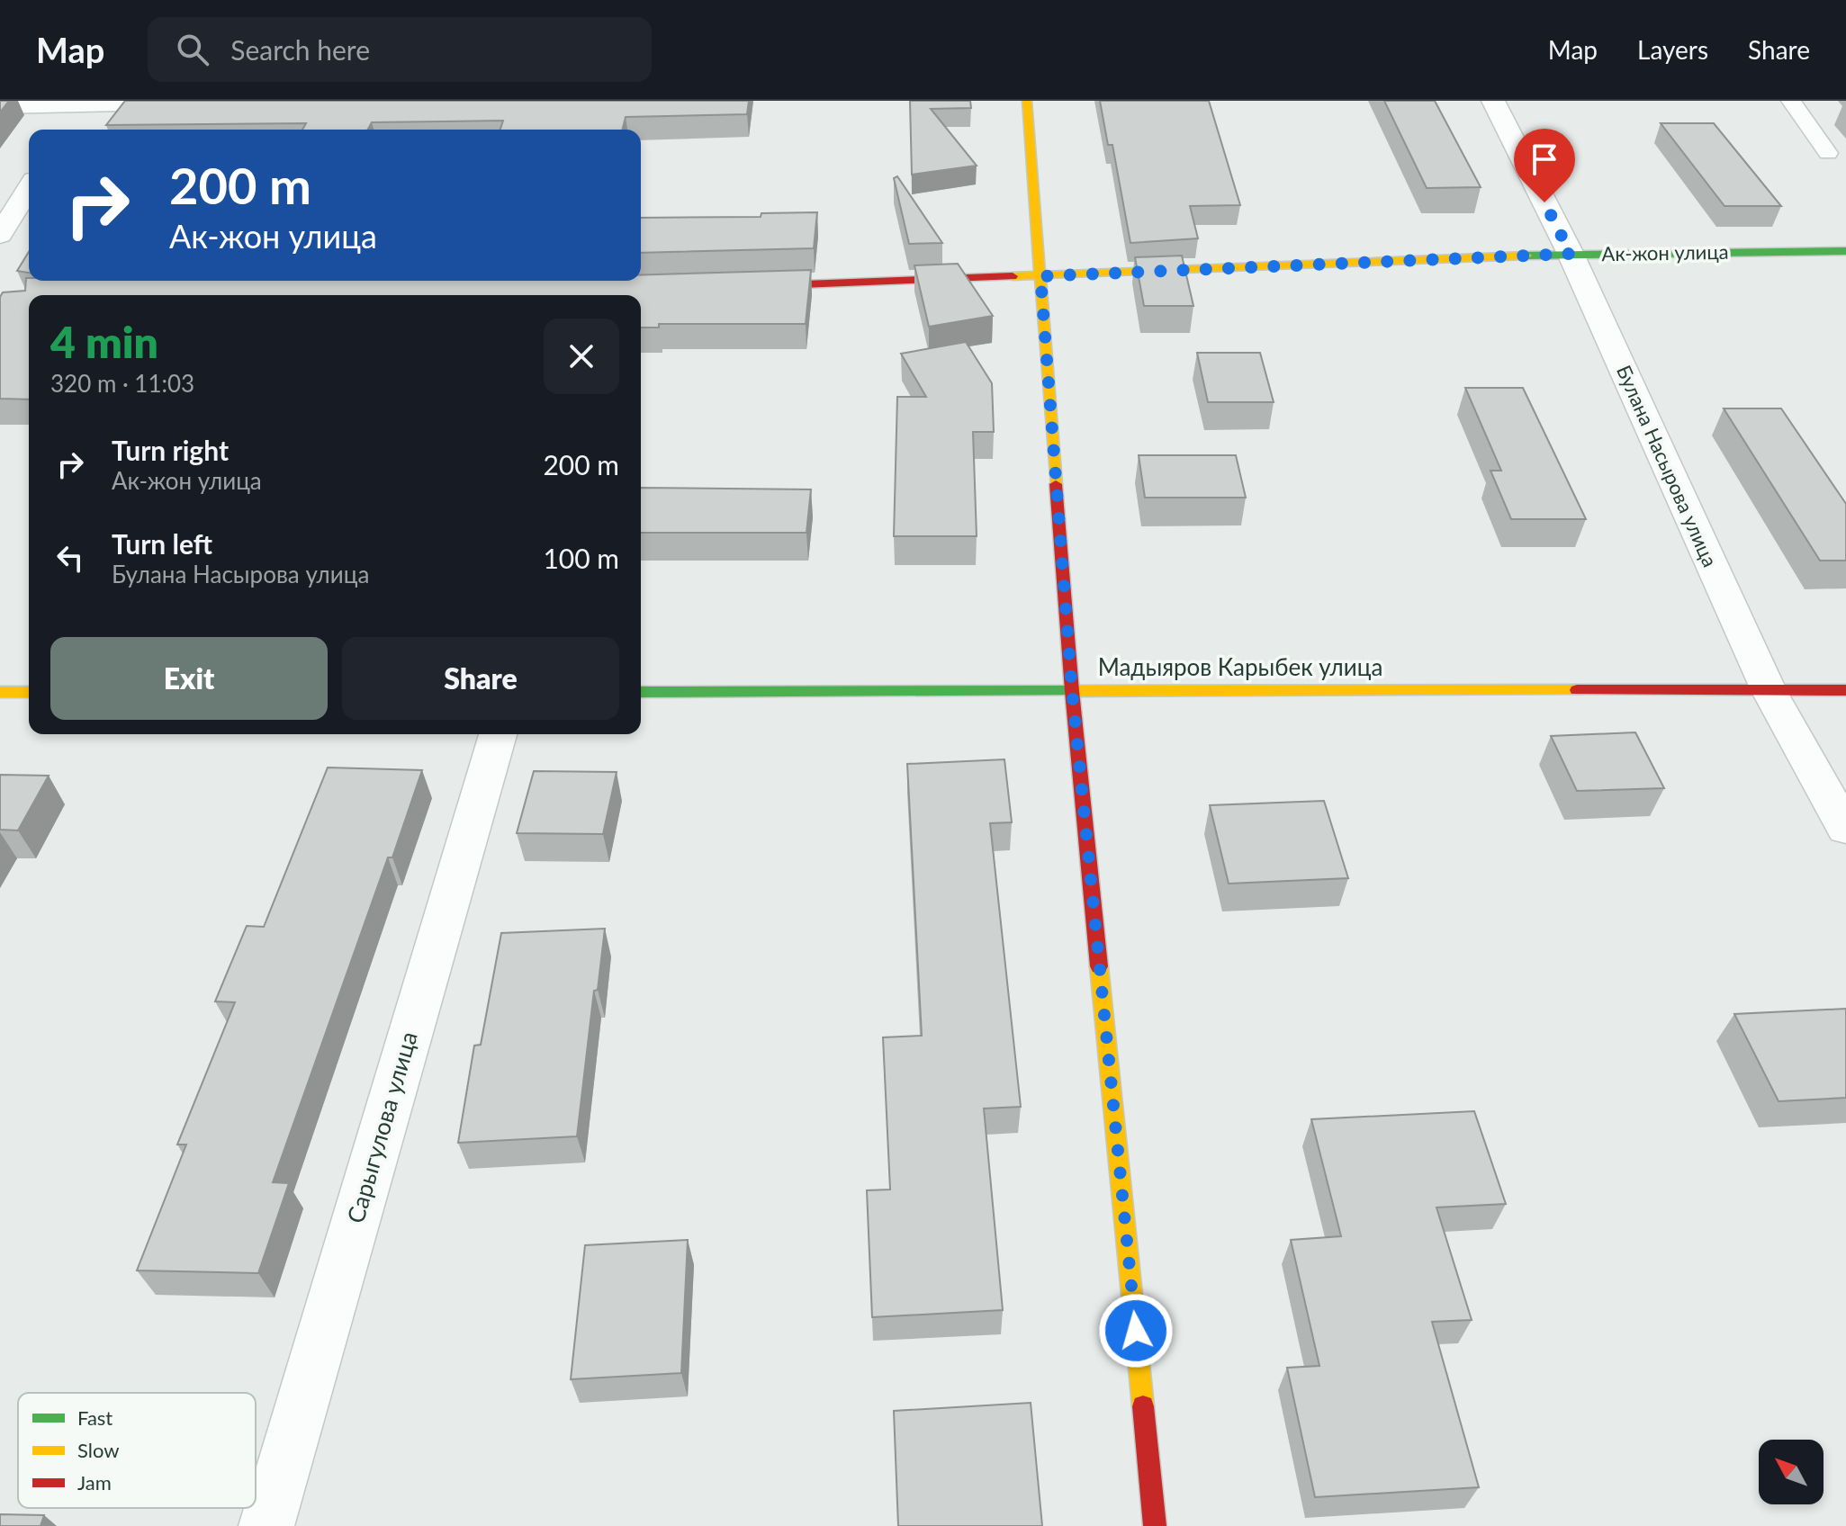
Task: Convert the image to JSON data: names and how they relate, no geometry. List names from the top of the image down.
{
  "streets": {
    "street": [
      "Ак-жон улица",
      "Булана Насырова улица",
      "Мадыяров Карыбек улица",
      "Сарыгулова улица"
    ]
  },
  "crossings": [
    ["Ак-жон улица", "Булана Насырова улица"],
    ["Булана Насырова улица", "Мадыяров Карыбек улица"]
  ],
  "legend": ["Fast", "Slow", "Jam"],
  "north": "top left",
  "page": {
    "header": "Map",
    "search": "Search here",
    "nav": ["Map", "Layers", "Share"],
    "turn": ["200 m", "Ак-жон улица"],
    "heading": ["4 min", "320 m · 11:03"],
    "list": [
      {
        "name": "Turn right",
        "note": "Ак-жон улица",
        "value": "200 m"
      },
      {
        "name": "Turn left",
        "note": "Булана Насырова улица",
        "value": "100 m"
      }
    ],
    "buttons": ["Exit", "Share"]
  }
}
